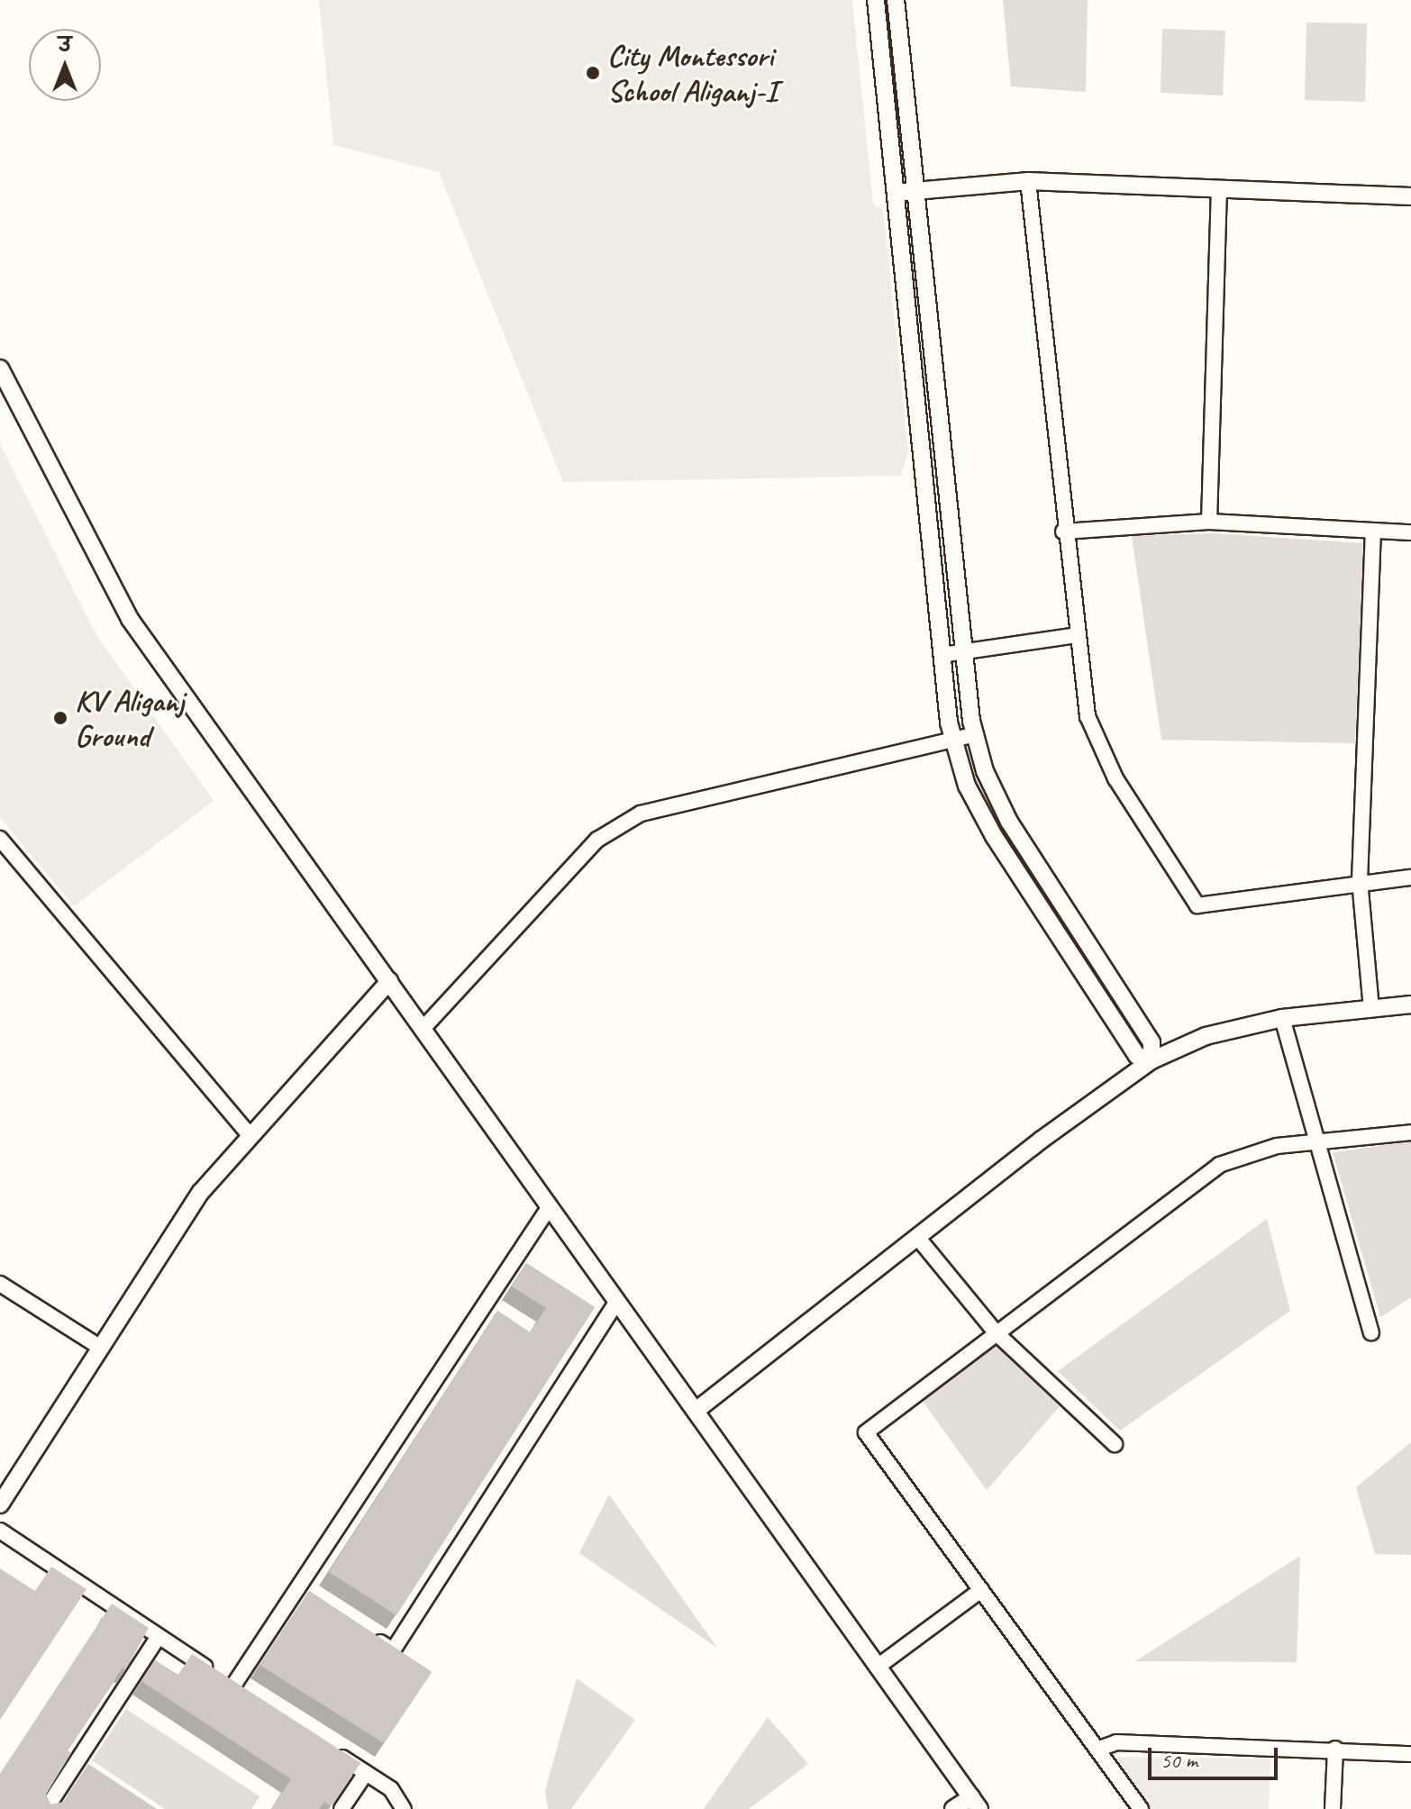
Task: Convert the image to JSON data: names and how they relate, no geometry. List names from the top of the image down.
{
  "places": ["City Montessori School Aliganj-I", "KV Aliganj Ground"],
  "scale_bar": "50 m",
  "north": "top"
}
